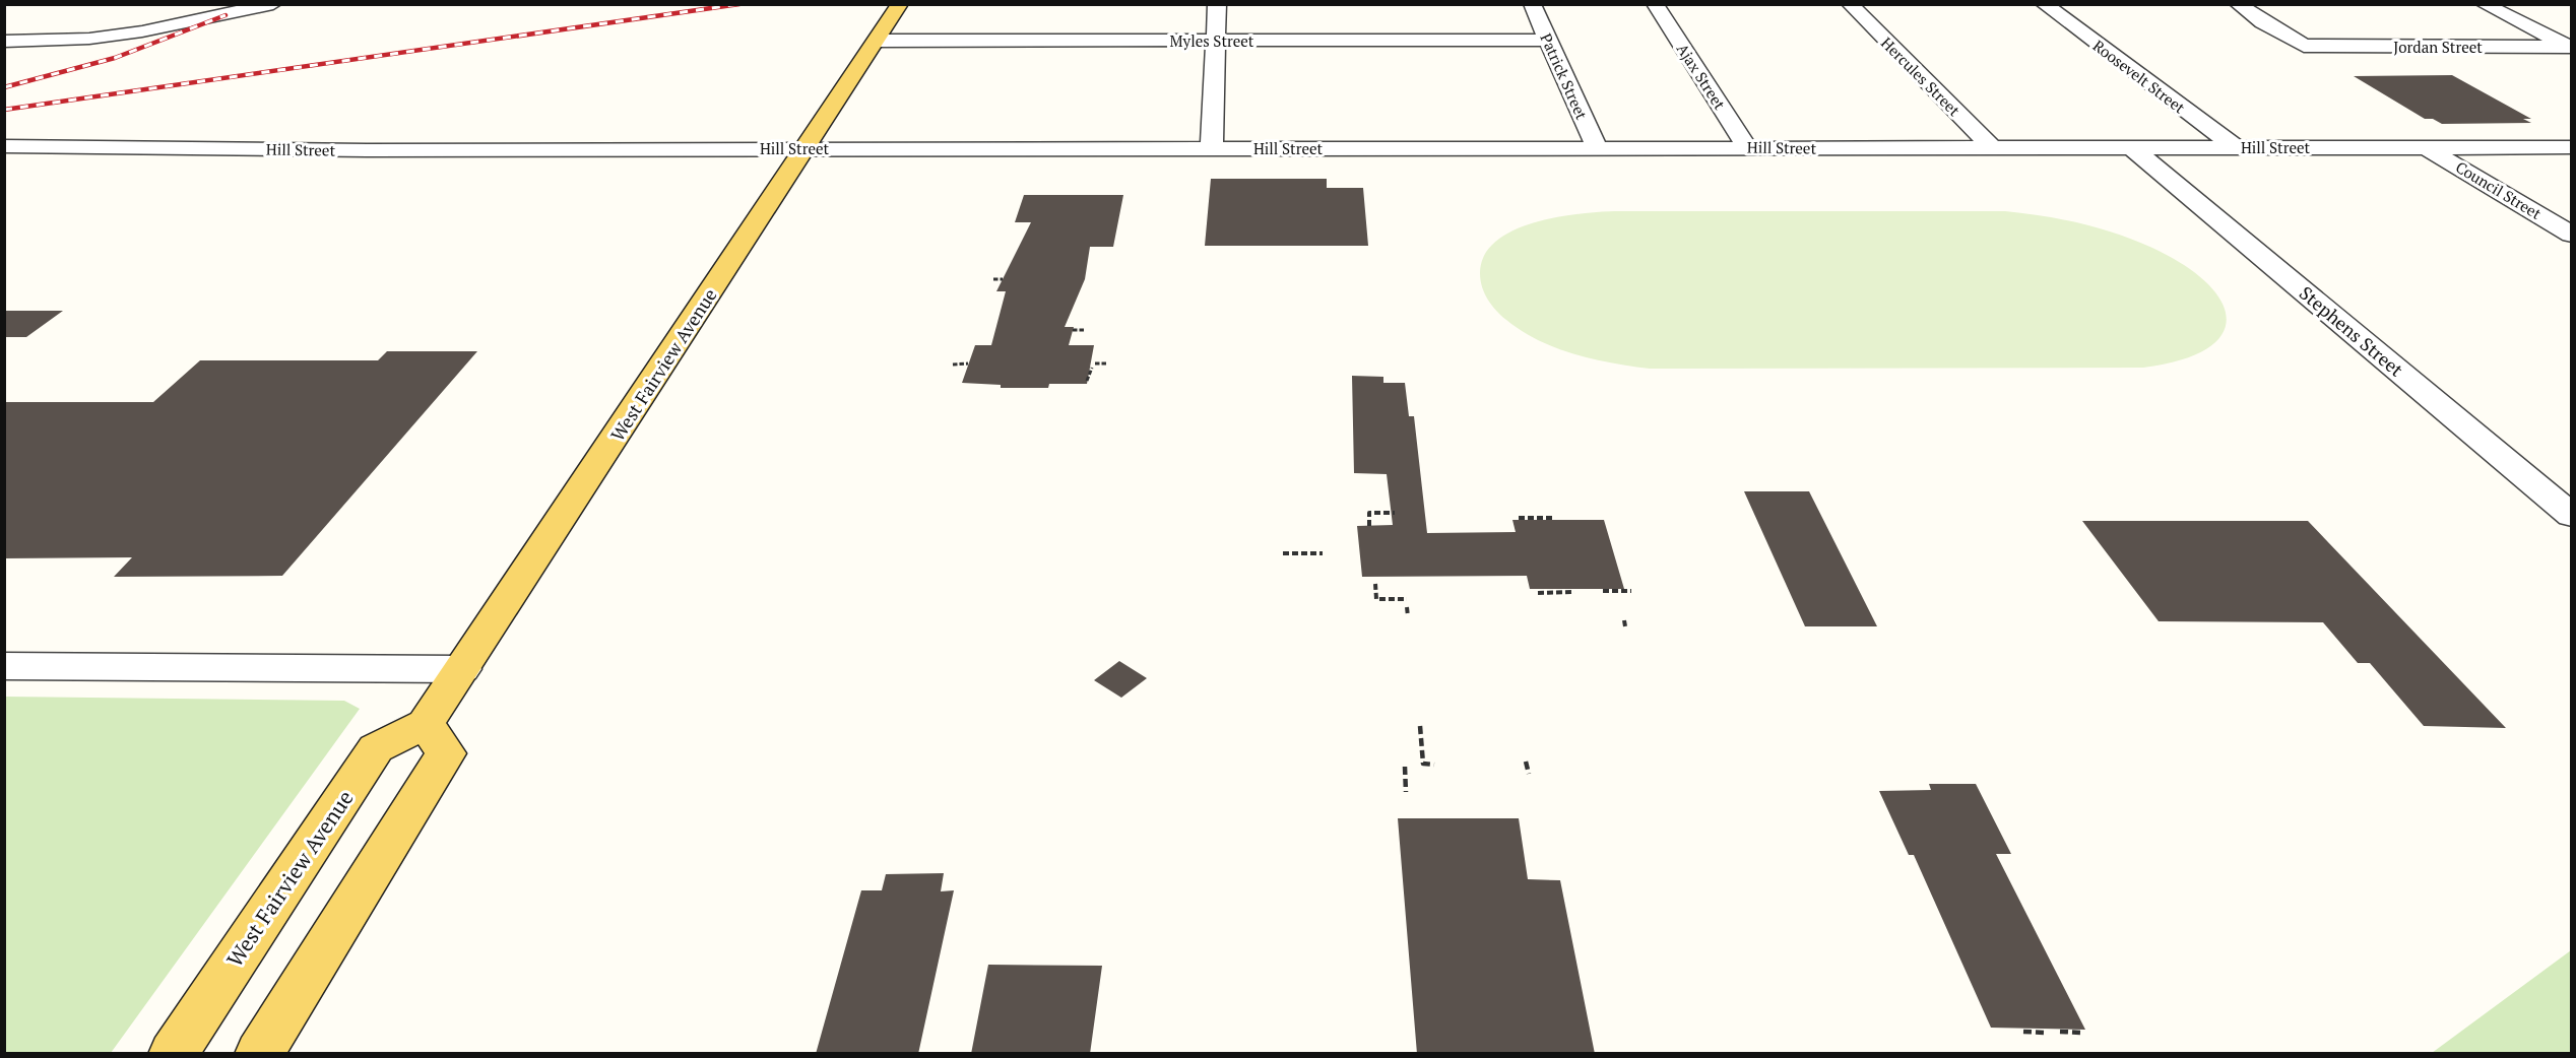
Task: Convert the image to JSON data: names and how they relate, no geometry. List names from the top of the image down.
{
  "streets": {
    "main road": ["West Fairview Avenue"],
    "street": [
      "Myles Street",
      "Jordan Street",
      "Patrick Street",
      "Ajax Street",
      "Hercules Street",
      "Roosevelt Street",
      "Hill Street",
      "Council Street",
      "Stephens Street"
    ]
  },
  "crossings": [
    ["Myles Street", "Patrick Street"],
    ["Myles Street", "West Fairview Avenue"],
    ["Patrick Street", "Hill Street"],
    ["Ajax Street", "Hill Street"],
    ["Hercules Street", "Hill Street"],
    ["Roosevelt Street", "Hill Street"],
    ["Hill Street", "Council Street"],
    ["Hill Street", "Stephens Street"],
    ["Hill Street", "West Fairview Avenue"]
  ]
}
